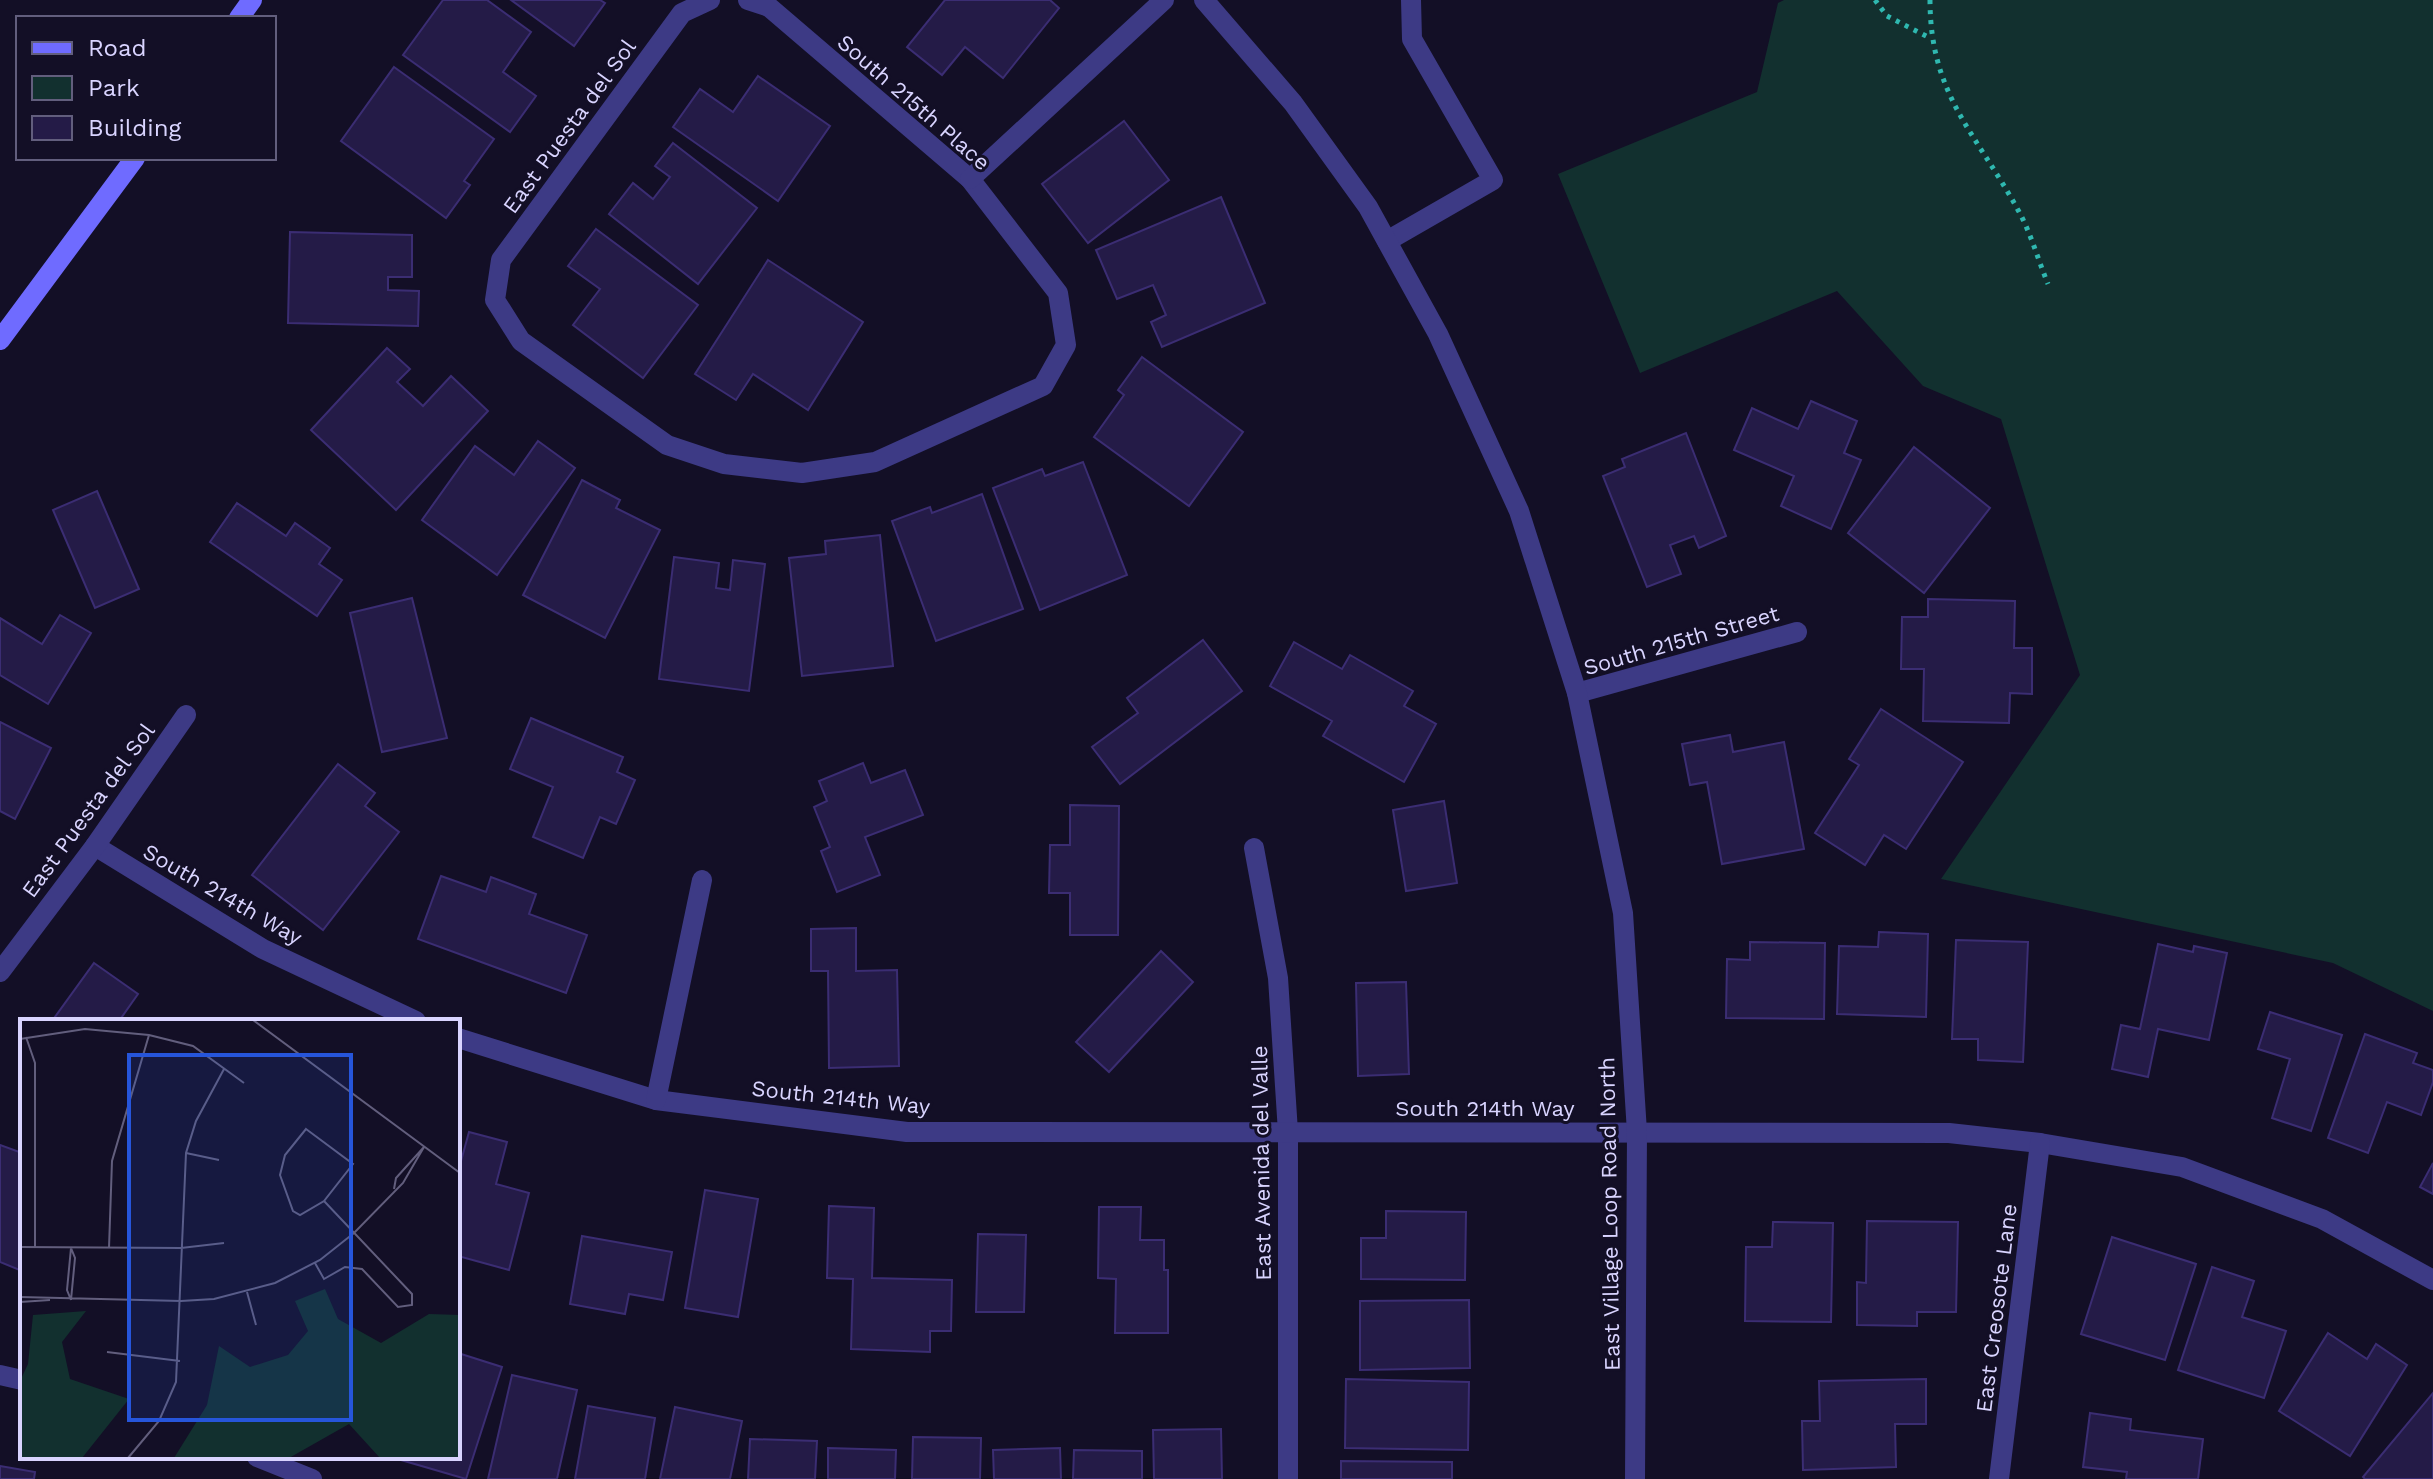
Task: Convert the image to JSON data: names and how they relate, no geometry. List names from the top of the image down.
{
  "streets": {
    "street": [
      "South 215th Place",
      "East Puesta del Sol",
      "South 215th Street",
      "South 214th Way",
      "East Avenida del Valle",
      "East Village Loop Road North",
      "East Creosote Lane"
    ]
  },
  "crossings": [
    ["South 215th Place", "East Puesta del Sol"],
    ["East Puesta del Sol", "South 214th Way"],
    ["South 215th Street", "East Village Loop Road North"],
    ["South 214th Way", "East Avenida del Valle"],
    ["South 214th Way", "East Village Loop Road North"],
    ["South 214th Way", "East Creosote Lane"]
  ],
  "legend": ["Road", "Park", "Building"]
}
